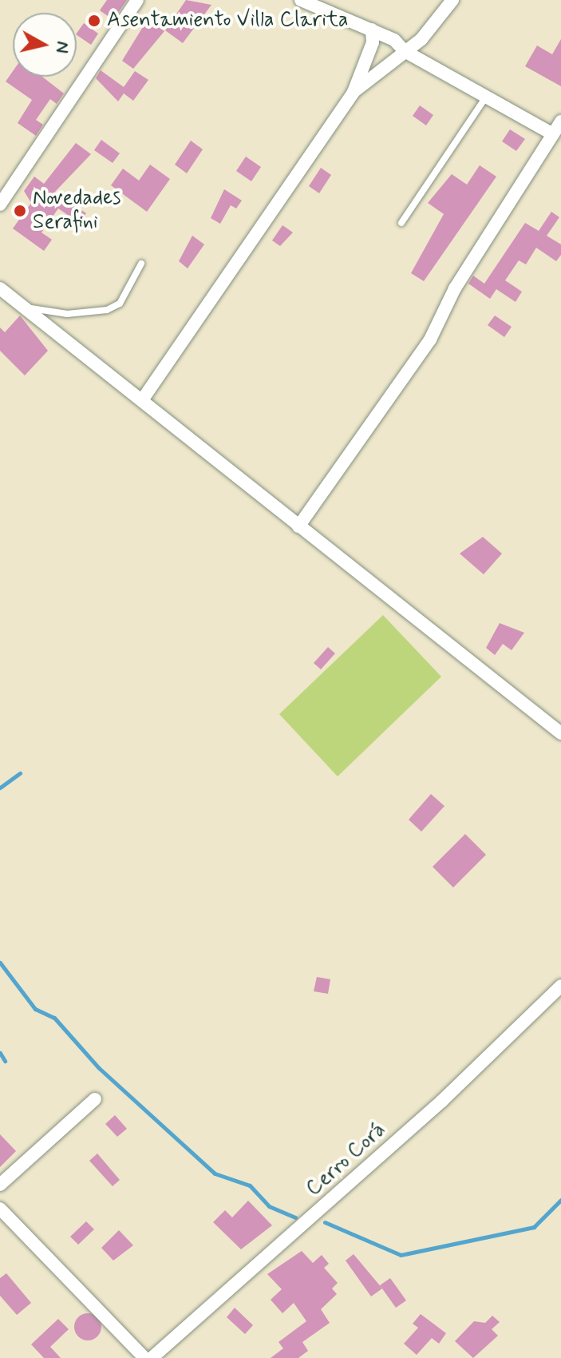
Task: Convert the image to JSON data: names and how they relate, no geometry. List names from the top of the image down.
{
  "streets": {
    "street": ["Cerro Corá"]
  },
  "places": ["Asentamiento Villa Clarita", "Novedades Serafini"],
  "north": "right"
}
